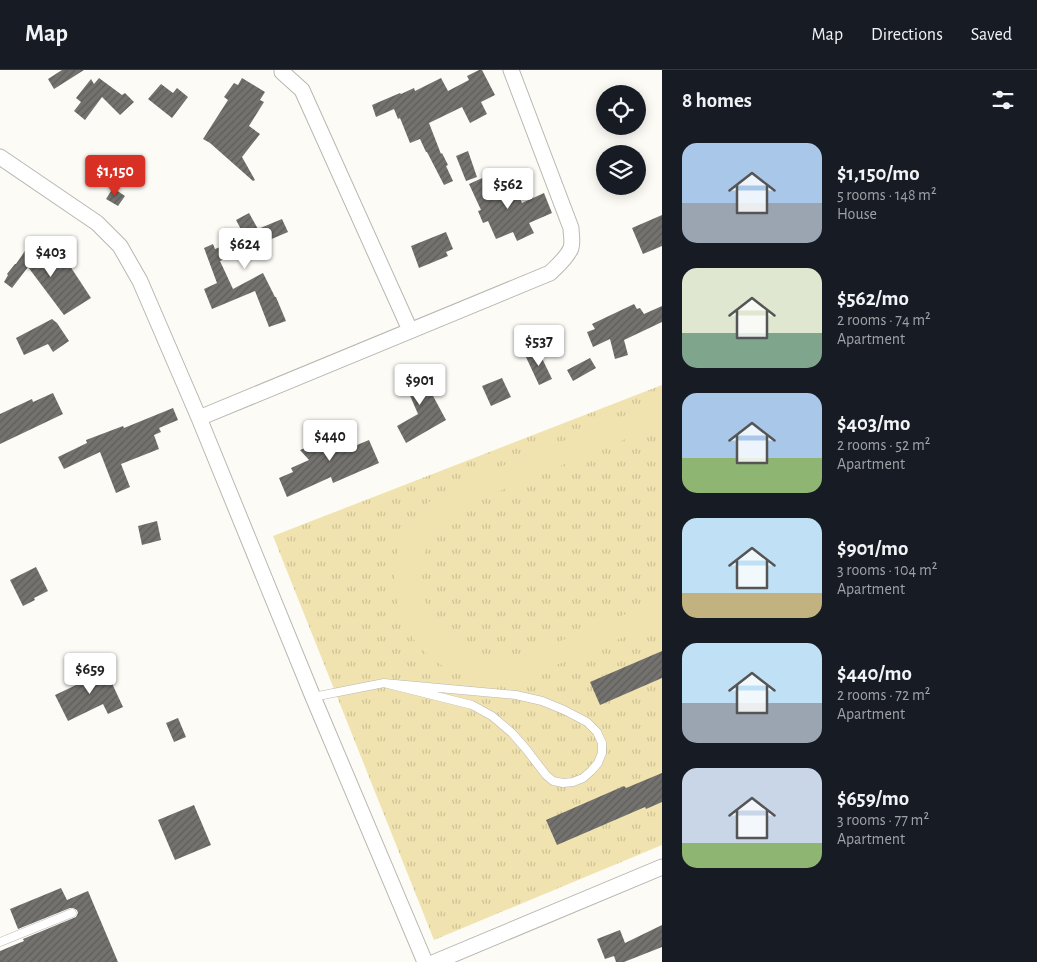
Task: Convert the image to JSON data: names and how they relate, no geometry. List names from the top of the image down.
{
  "page": {
    "header": "Map",
    "nav": ["Map", "Directions", "Saved"],
    "heading": "8 homes",
    "list": [
      {
        "name": "$1,150/mo",
        "note": "5 rooms · 148 m² · House"
      },
      {
        "name": "$562/mo",
        "note": "2 rooms · 74 m² · Apartment"
      },
      {
        "name": "$403/mo",
        "note": "2 rooms · 52 m² · Apartment"
      },
      {
        "name": "$901/mo",
        "note": "3 rooms · 104 m² · Apartment"
      },
      {
        "name": "$440/mo",
        "note": "2 rooms · 72 m² · Apartment"
      },
      {
        "name": "$659/mo",
        "note": "3 rooms · 77 m² · Apartment"
      }
    ],
    "price": [
      "$1,150",
      "$562",
      "$624",
      "$403",
      "$537",
      "$901",
      "$440",
      "$659"
    ]
  }
}
